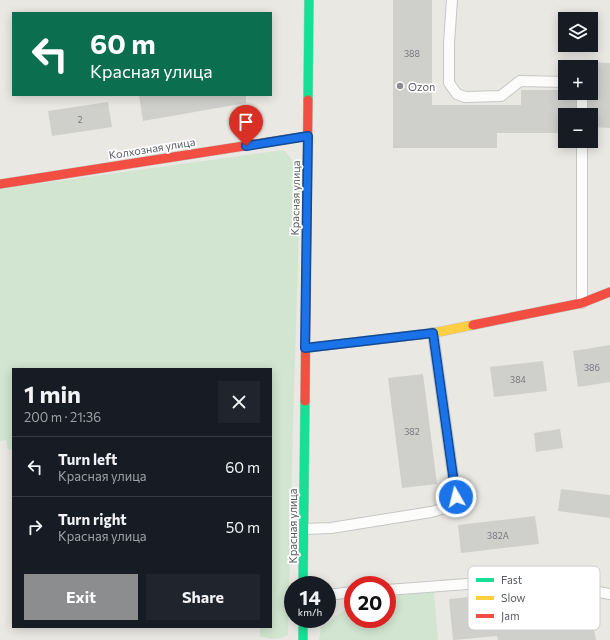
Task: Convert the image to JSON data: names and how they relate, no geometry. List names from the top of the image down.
{
  "streets": {
    "street": ["Колхозная улица", "Красная улица"]
  },
  "crossings": [
    ["Колхозная улица", "Красная улица"]
  ],
  "places": ["Ozon"],
  "house_numbers": [
    "388",
    "2",
    "386",
    "384",
    "382",
    "382А"
  ],
  "legend": ["Fast", "Slow", "Jam"],
  "page": {
    "map_buttons": ["+", "−"],
    "turn": ["60 m", "Красная улица"],
    "heading": ["1 min", "200 m · 21:36"],
    "list": [
      {
        "name": "Turn left",
        "note": "Красная улица",
        "value": "60 m"
      },
      {
        "name": "Turn right",
        "note": "Красная улица",
        "value": "50 m"
      }
    ],
    "buttons": ["Exit", "Share"],
    "speed": "14 km/h",
    "limit": "20"
  }
}
